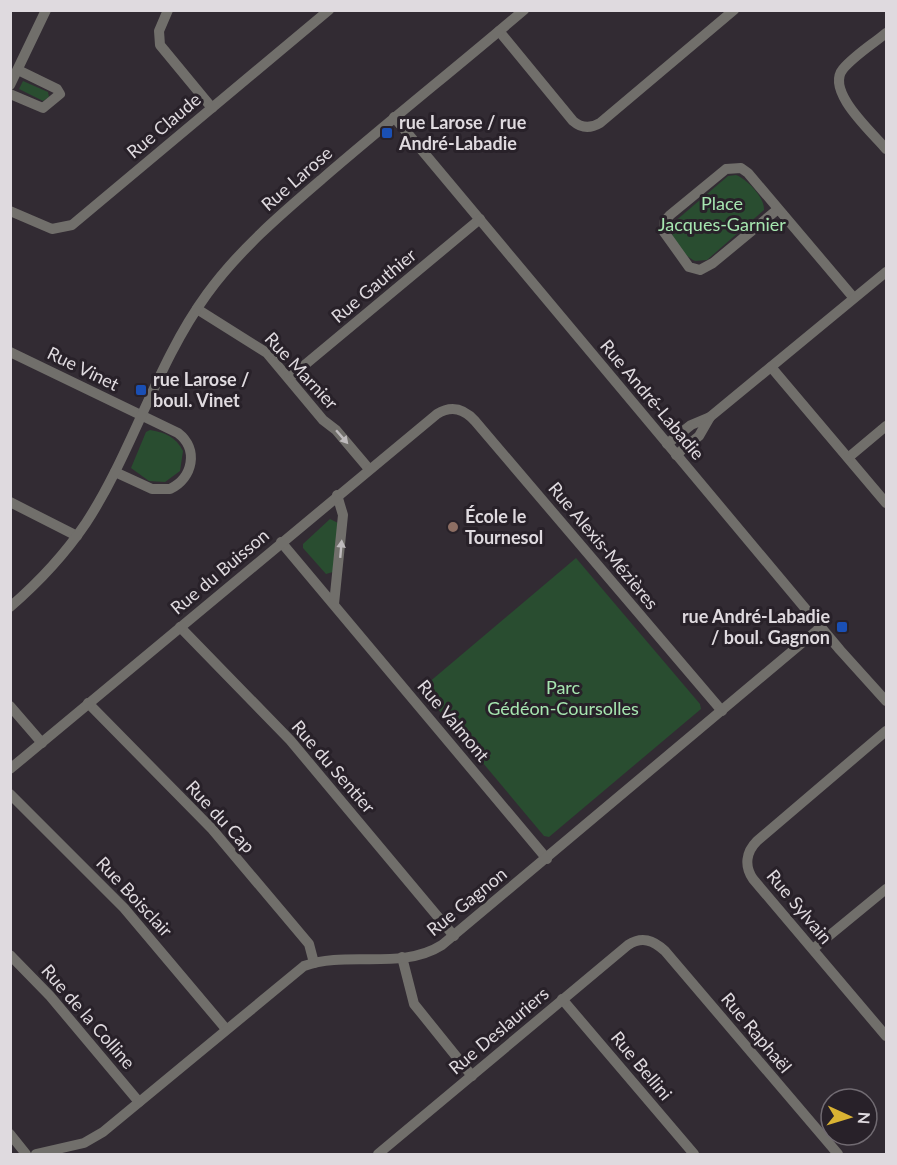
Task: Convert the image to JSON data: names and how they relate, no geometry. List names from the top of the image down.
{
  "streets": {
    "street": [
      "Rue Claude",
      "Rue Larose",
      "Rue Gauthier",
      "Rue Vinet",
      "Rue Marnier",
      "Rue André-Labadie",
      "Rue Alexis-Mézières",
      "Rue du Buisson",
      "Rue Valmont",
      "Rue du Sentier",
      "Rue du Cap",
      "Rue Boisclair",
      "Rue Gagnon",
      "Rue Sylvain",
      "Rue de la Colline",
      "Rue Deslauriers",
      "Rue Raphaël",
      "Rue Bellini"
    ]
  },
  "crossings": [
    ["Rue Larose", "Rue Vinet"],
    ["Rue Larose", "Rue Marnier"],
    ["Rue Larose", "Rue André-Labadie"],
    ["Rue Gauthier", "Rue Marnier"],
    ["Rue Gauthier", "Rue André-Labadie"],
    ["Rue Marnier", "Rue du Buisson"],
    ["Rue André-Labadie", "Rue Gagnon"],
    ["Rue Alexis-Mézières", "Rue du Buisson"],
    ["Rue Alexis-Mézières", "Rue Gagnon"],
    ["Rue du Buisson", "Rue Valmont"],
    ["Rue du Buisson", "Rue du Sentier"],
    ["Rue du Buisson", "Rue du Cap"],
    ["Rue Valmont", "Rue Gagnon"],
    ["Rue du Sentier", "Rue Gagnon"],
    ["Rue du Cap", "Rue Gagnon"],
    ["Rue Boisclair", "Rue Gagnon"],
    ["Rue Gagnon", "Rue de la Colline"],
    ["Rue Deslauriers", "Rue Raphaël"],
    ["Rue Deslauriers", "Rue Bellini"]
  ],
  "one_way": ["Rue Marnier"],
  "parks": ["Place Jacques-Garnier", "Parc Gédéon-Coursolles"],
  "places": {
    "transit": ["rue Larose / rue André-Labadie", "rue Larose / boul. Vinet", "rue André-Labadie / boul. Gagnon"],
    "other": ["École le Tournesol"]
  },
  "north": "right"
}
